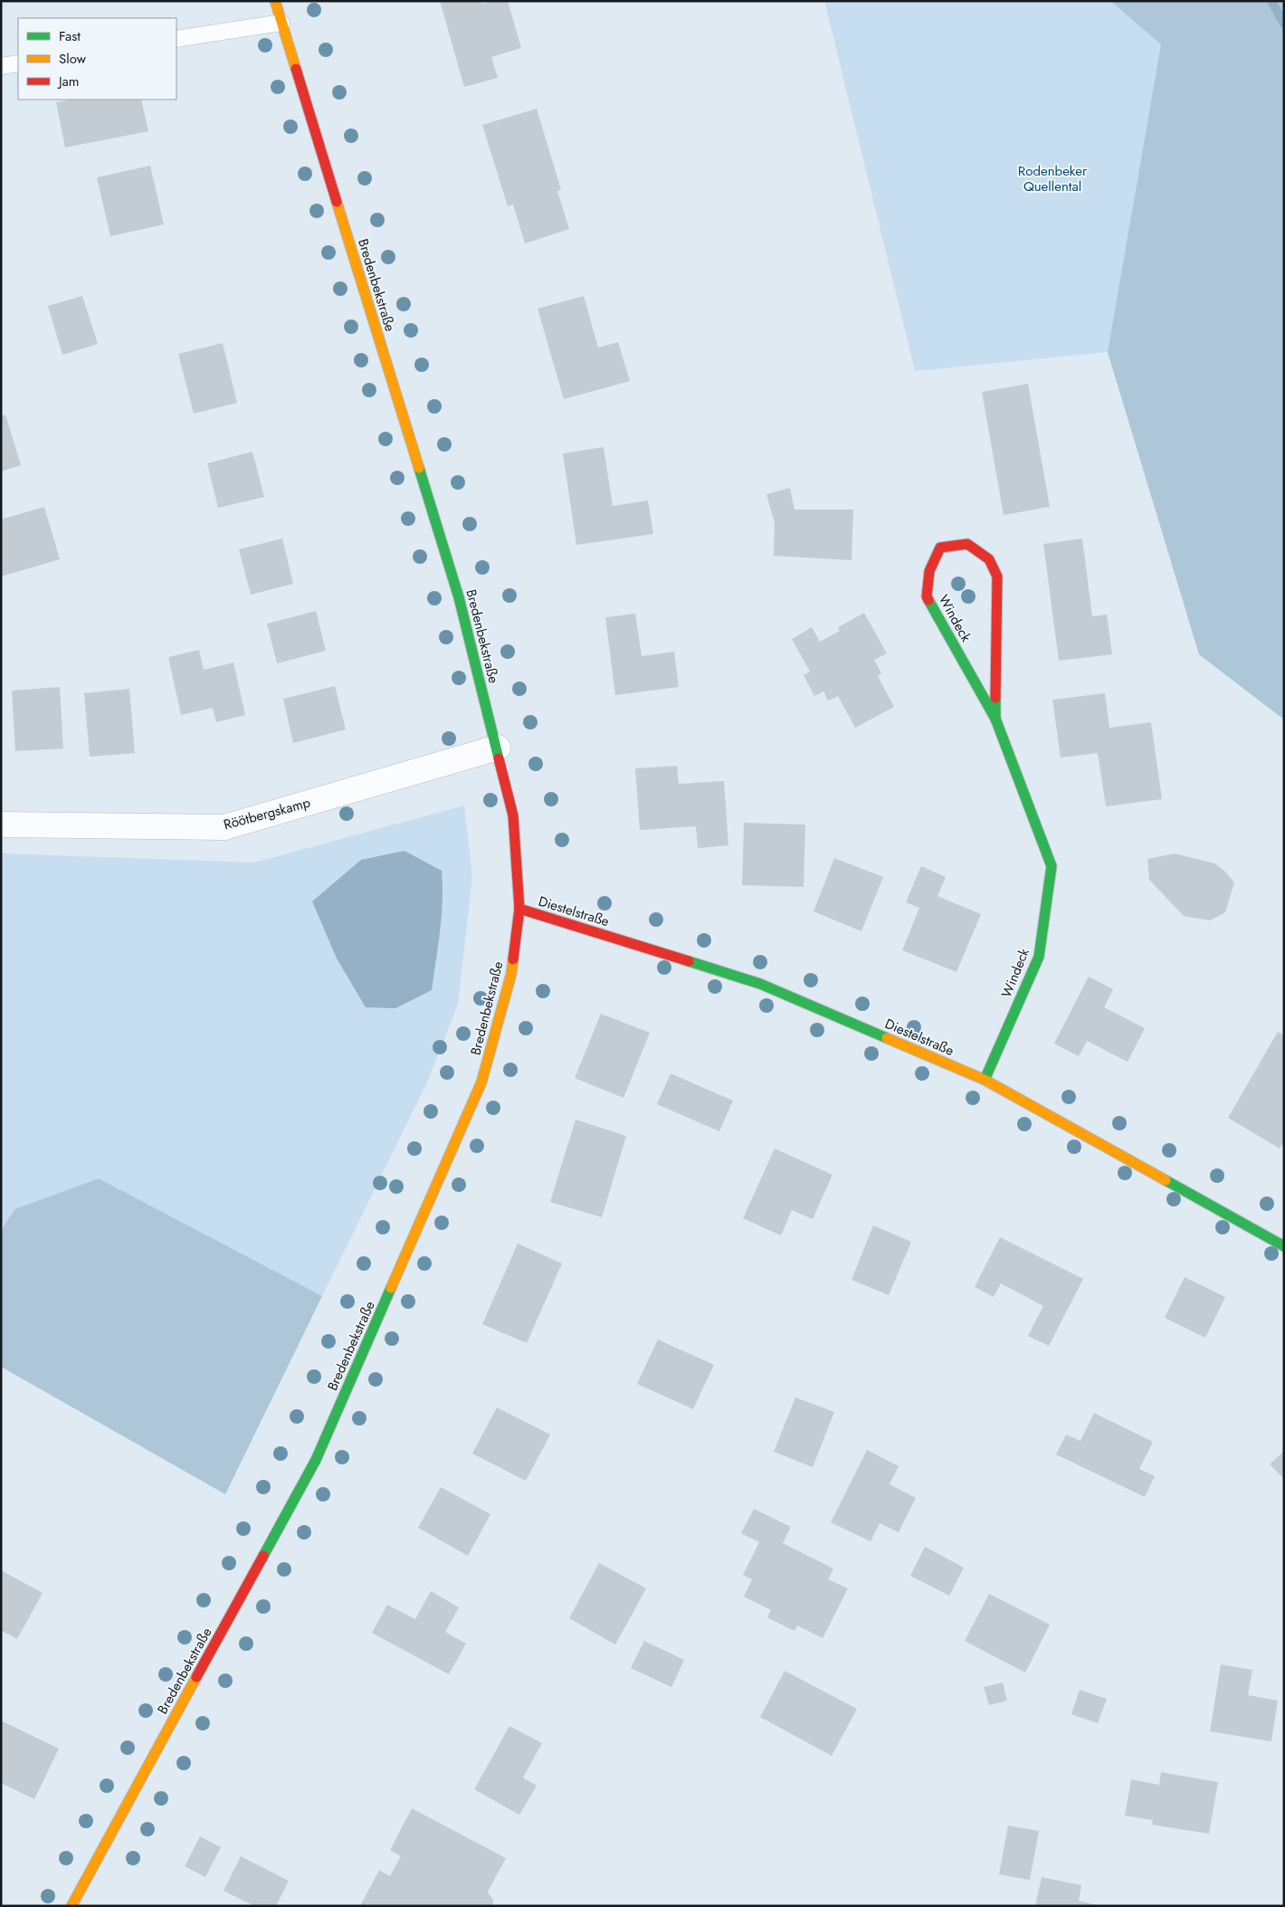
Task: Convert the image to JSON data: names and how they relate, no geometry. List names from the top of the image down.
{
  "streets": {
    "street": [
      "Bredenbekstraße",
      "Windeck",
      "Röötbergskamp",
      "Diestelstraße"
    ]
  },
  "crossings": [
    ["Bredenbekstraße", "Röötbergskamp"],
    ["Bredenbekstraße", "Diestelstraße"],
    ["Windeck", "Diestelstraße"]
  ],
  "parks": ["Rodenbeker Quellental"],
  "legend": ["Fast", "Slow", "Jam"]
}
